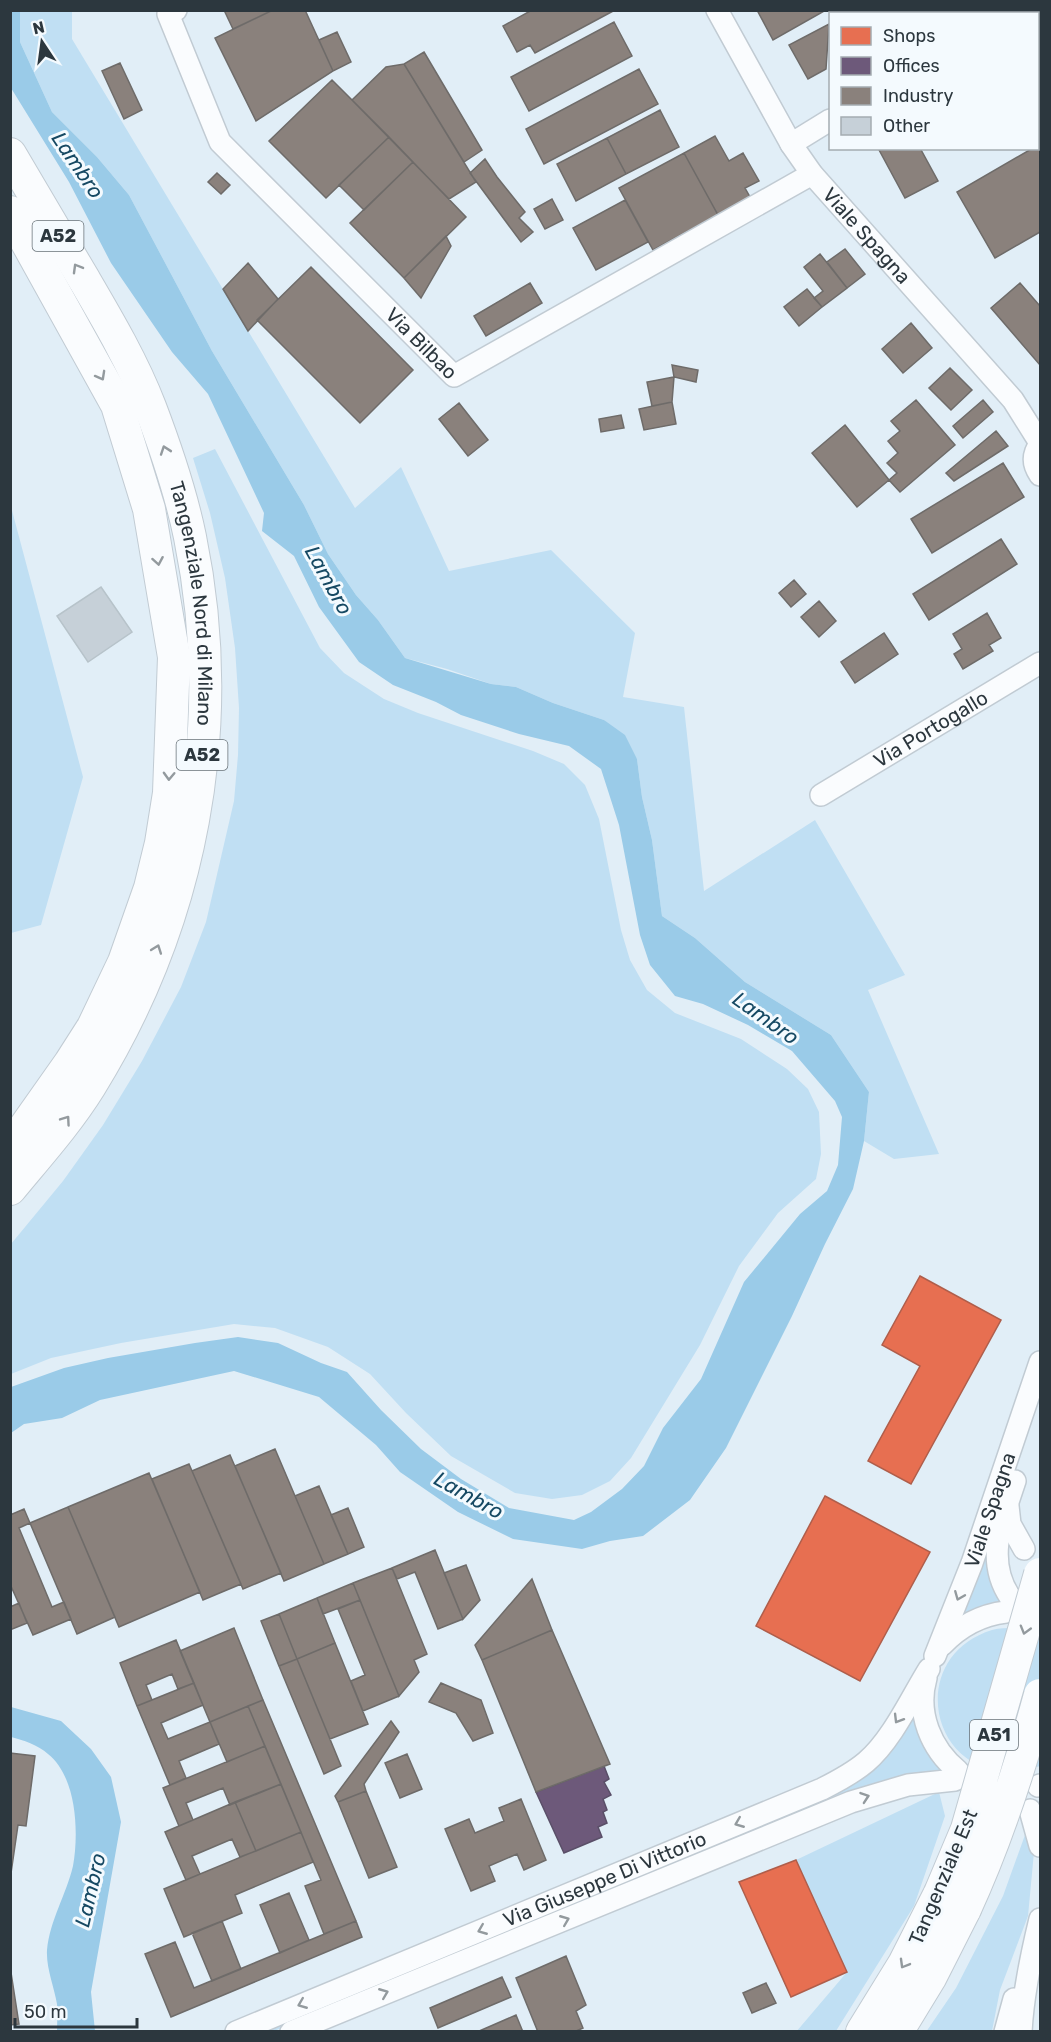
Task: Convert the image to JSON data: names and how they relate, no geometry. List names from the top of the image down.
{
  "streets": {
    "highway": [
      "A52",
      "Tangenziale Nord di Milano",
      "A51",
      "Tangenziale Est"
    ],
    "street": [
      "Viale Spagna",
      "Via Bilbao",
      "Via Portogallo",
      "Via Giuseppe Di Vittorio"
    ]
  },
  "crossings": [
    ["Viale Spagna", "Via Bilbao"],
    ["Viale Spagna", "Via Giuseppe Di Vittorio"]
  ],
  "water": ["Lambro"],
  "legend": [
    "Shops",
    "Offices",
    "Industry",
    "Other"
  ],
  "scale_bar": "50 m",
  "north": "top"
}
